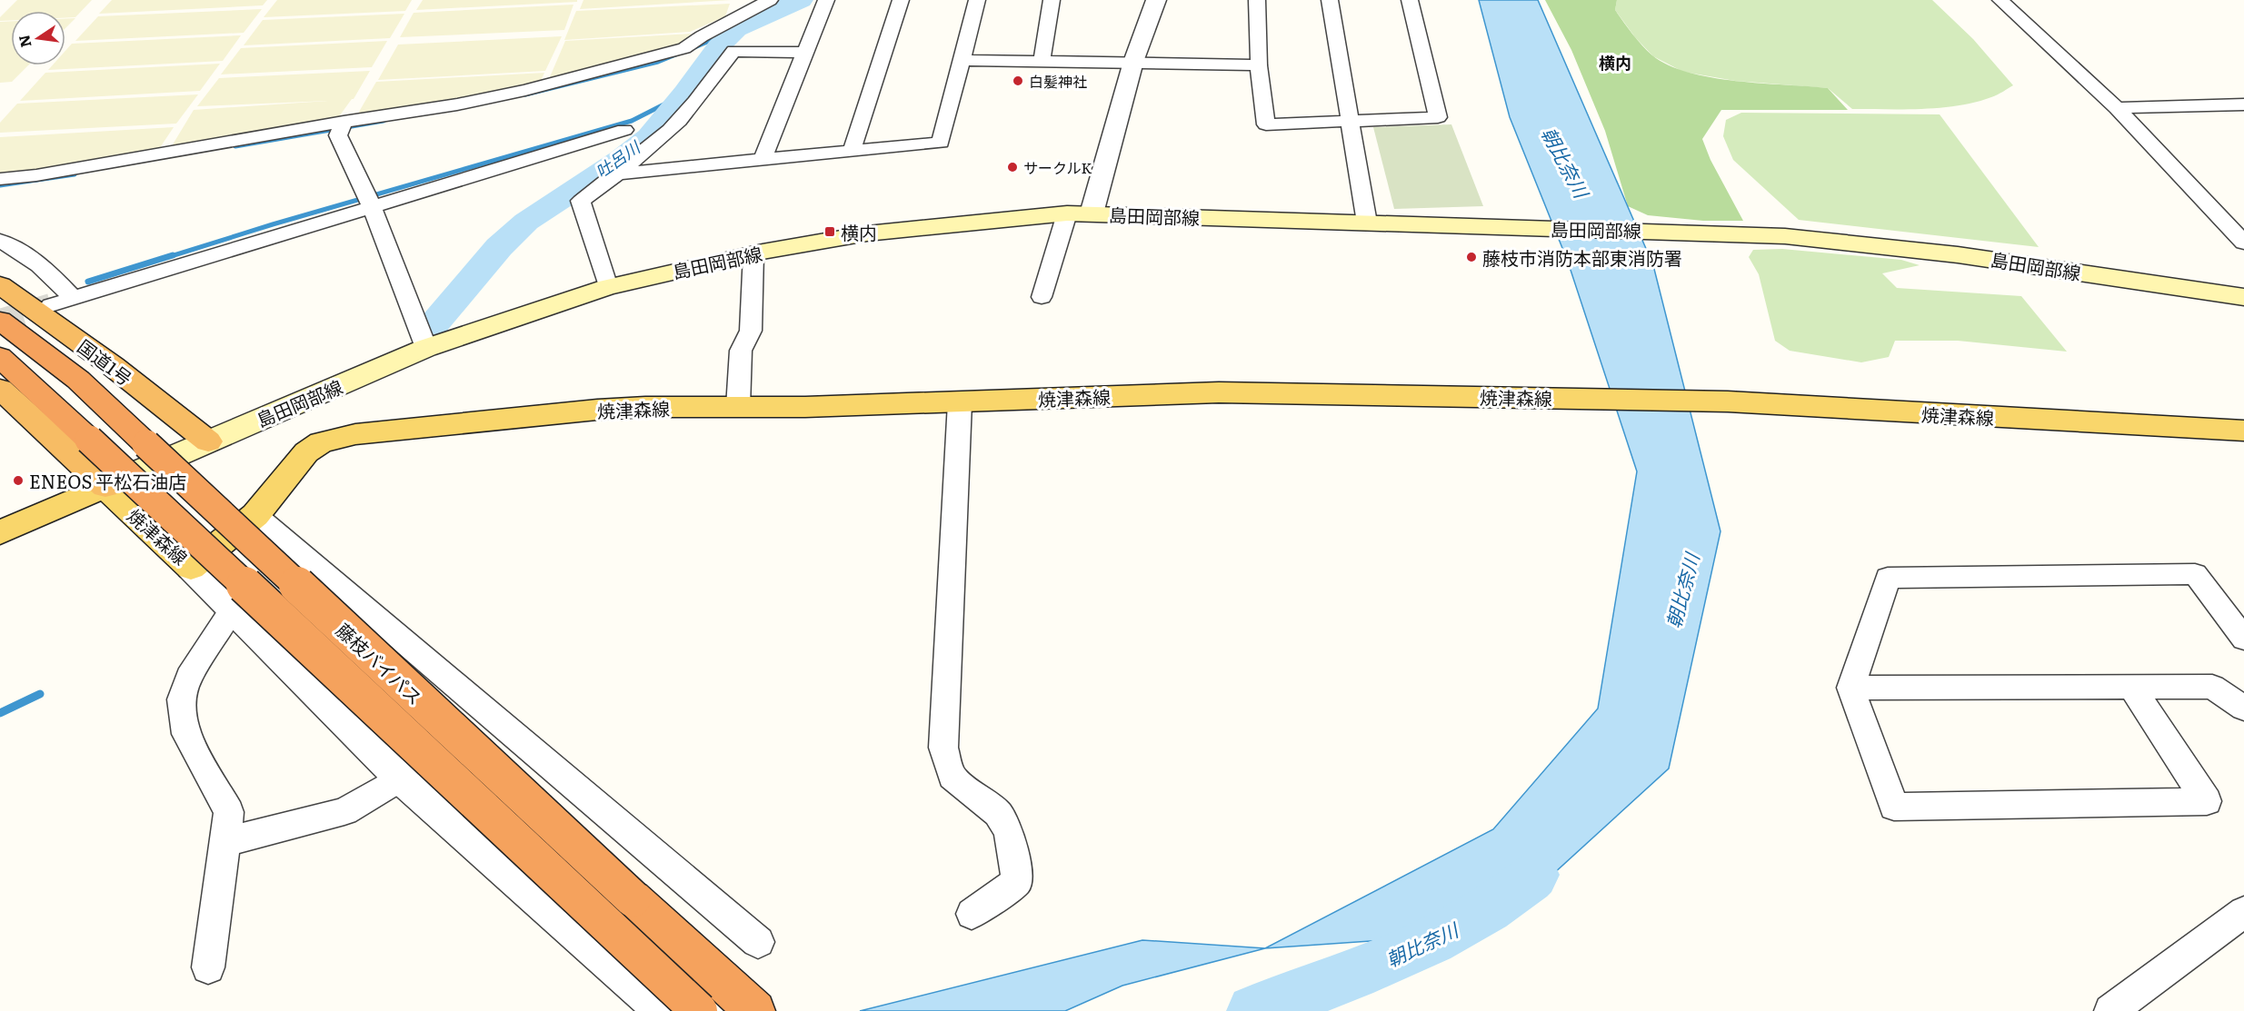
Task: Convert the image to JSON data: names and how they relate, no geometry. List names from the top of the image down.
{
  "streets": {
    "highway": ["国道1号", "藤枝バイパス"],
    "main road": ["島田岡部線", "焼津森線"]
  },
  "crossings": [
    ["島田岡部線", "国道1号"],
    ["島田岡部線", "焼津森線"]
  ],
  "districts": ["横内"],
  "water": ["吐呂川", "朝比奈川"],
  "places": {
    "other": [
      "白髪神社",
      "サークルK",
      "藤枝市消防本部東消防署",
      "ENEOS 平松石油店"
    ],
    "transit": ["横内"]
  },
  "north": "left"
}
